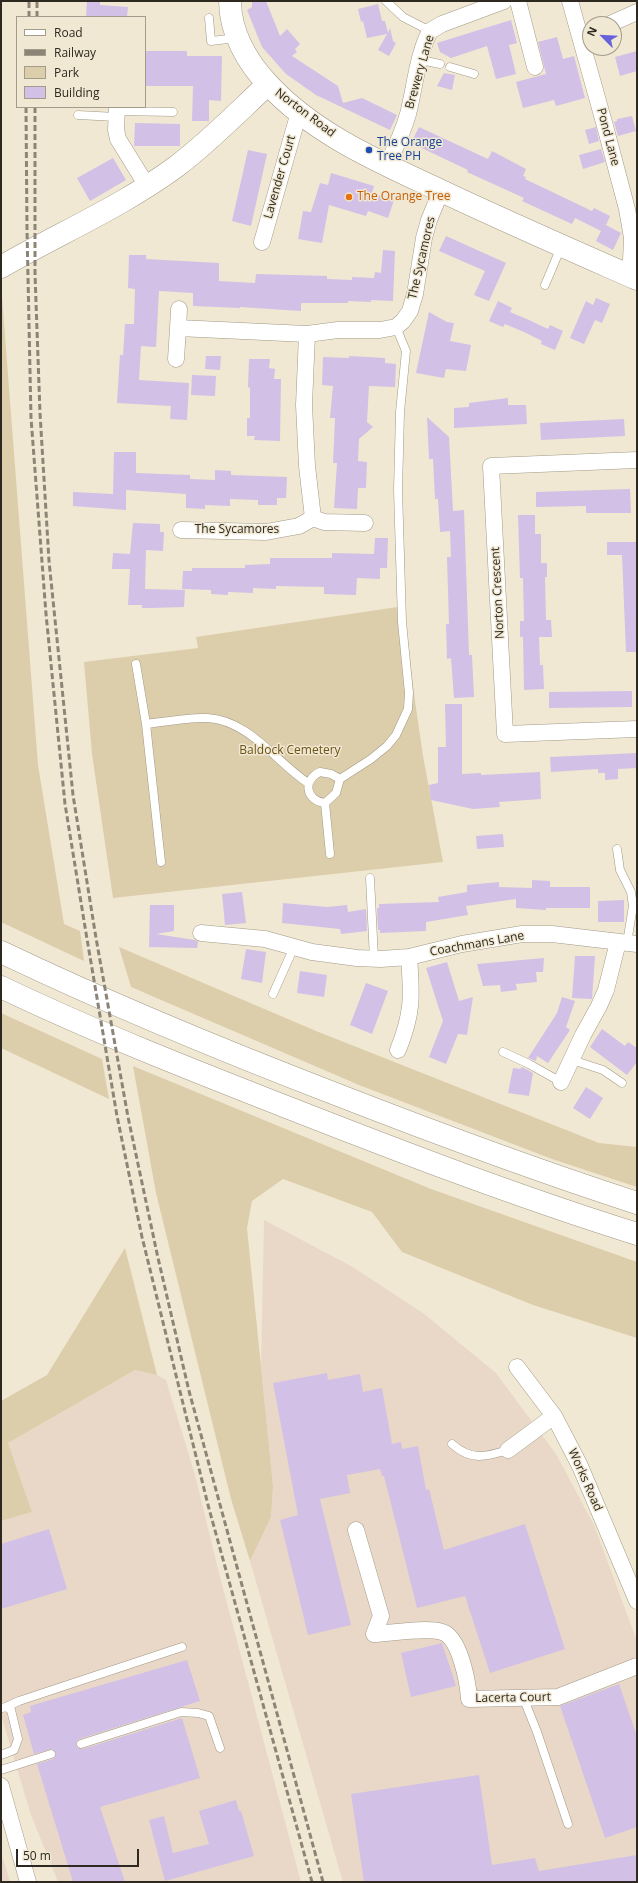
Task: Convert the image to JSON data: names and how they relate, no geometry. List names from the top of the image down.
{
  "streets": {
    "main road": ["Norton Road"],
    "street": [
      "Brewery Lane",
      "Pond Lane",
      "Lavender Court",
      "The Sycamores",
      "Norton Crescent",
      "Coachmans Lane",
      "Works Road",
      "Lacerta Court"
    ]
  },
  "crossings": [
    ["Brewery Lane", "Norton Road"],
    ["Norton Road", "Pond Lane"],
    ["Norton Road", "Lavender Court"],
    ["Norton Road", "The Sycamores"]
  ],
  "parks": ["Baldock Cemetery"],
  "places": ["The Orange Tree PH", "The Orange Tree"],
  "legend": [
    "Road",
    "Railway",
    "Park",
    "Building"
  ],
  "scale_bar": "50 m",
  "north": "top left"
}
